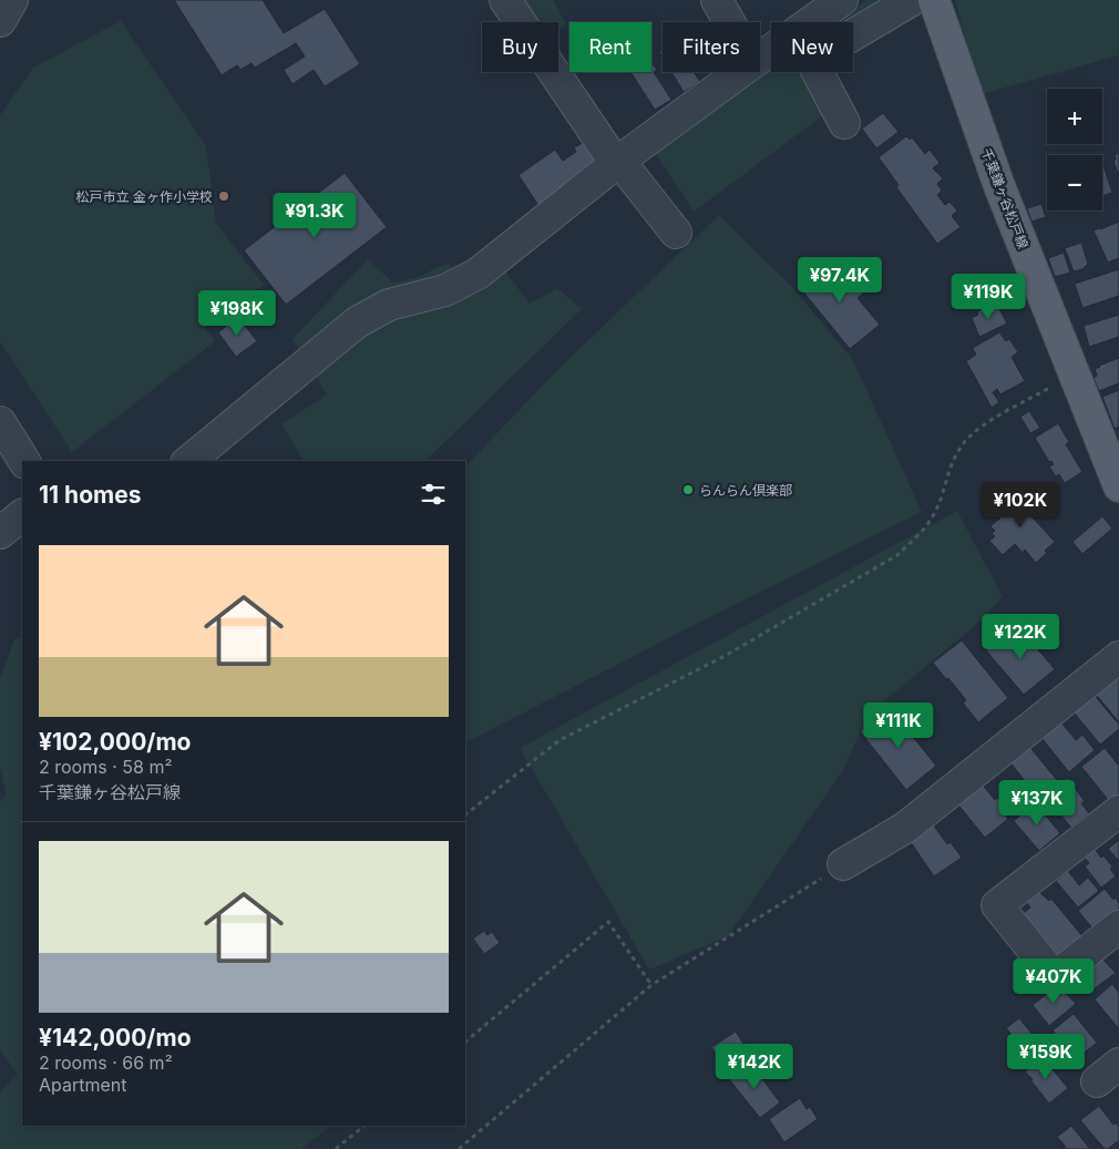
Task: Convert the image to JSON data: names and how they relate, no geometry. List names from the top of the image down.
{
  "streets": {
    "main road": ["千葉鎌ヶ谷松戸線"]
  },
  "places": ["松戸市立 金ヶ作小学校", "らんらん倶楽部"],
  "page": {
    "chip": [
      "Buy",
      "Rent",
      "Filters",
      "New"
    ],
    "map_buttons": ["+", "−"],
    "price": [
      "¥91.3K",
      "¥97.4K",
      "¥119K",
      "¥198K",
      "¥102K",
      "¥122K",
      "¥111K",
      "¥137K",
      "¥407K",
      "¥159K",
      "¥142K"
    ],
    "heading": "11 homes",
    "list": [
      {
        "name": "¥102,000/mo",
        "note": "2 rooms · 58 m² · 千葉鎌ヶ谷松戸線"
      },
      {
        "name": "¥142,000/mo",
        "note": "2 rooms · 66 m² · Apartment"
      }
    ]
  }
}
